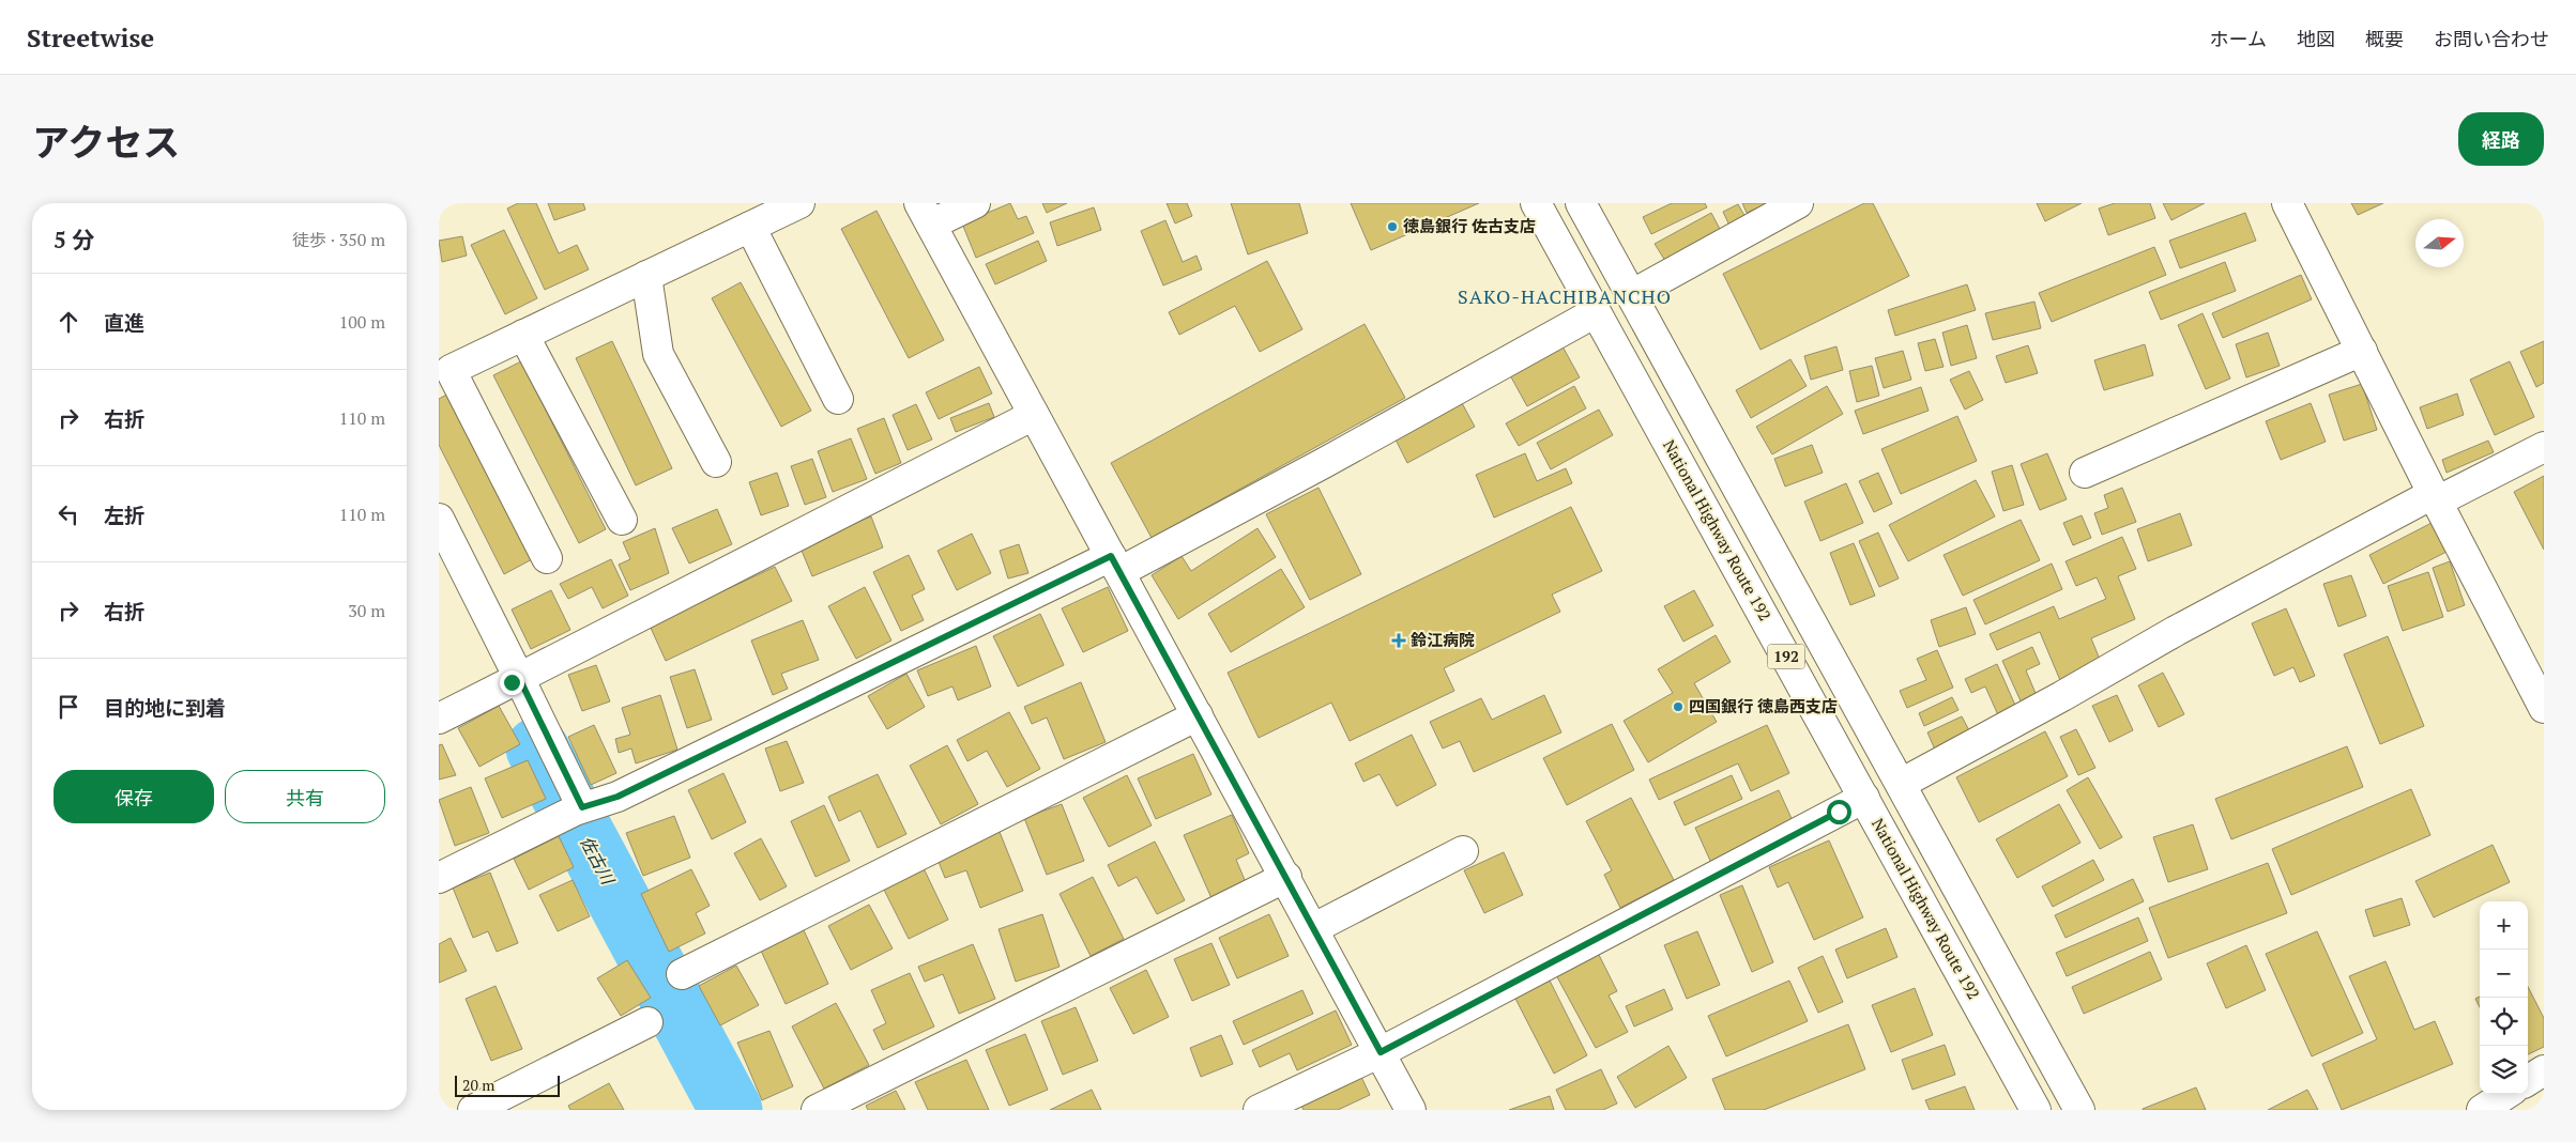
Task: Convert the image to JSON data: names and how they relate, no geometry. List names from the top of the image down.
{
  "streets": {
    "main road": ["National Highway Route 192", "192"]
  },
  "districts": ["SAKO-HACHIBANCHO"],
  "water": ["佐古川"],
  "places": {
    "other": ["徳島銀行 佐古支店", "四国銀行 徳島西支店"],
    "health": ["鈴江病院"]
  },
  "scale_bar": "20 m",
  "north": "right",
  "page": {
    "header": "Streetwise",
    "nav": [
      "ホーム",
      "地図",
      "概要",
      "お問い合わせ"
    ],
    "title": "アクセス",
    "buttons": [
      "経路",
      ["保存", "共有"]
    ],
    "heading": ["5 分", "徒歩 · 350 m"],
    "list": [
      ["直進", "100 m"],
      ["右折", "110 m"],
      ["左折", "110 m"],
      ["右折", "30 m"],
      "目的地に到着"
    ],
    "map_buttons": ["+", "−"],
    "scale": "20 m"
  }
}
